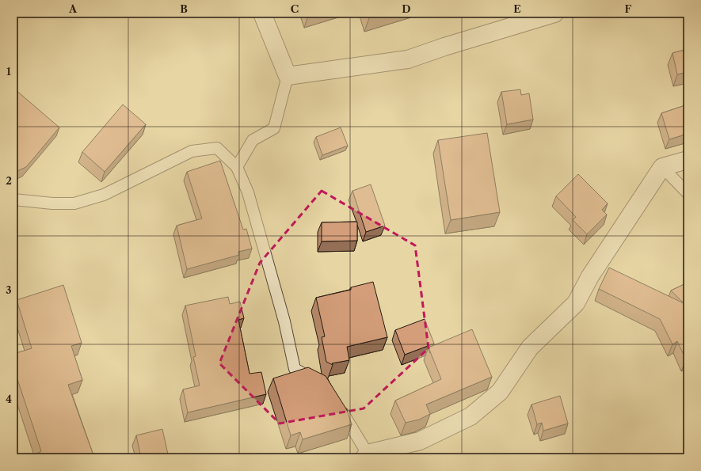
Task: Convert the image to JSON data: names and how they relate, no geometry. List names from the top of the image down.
{
  "grid": {
    "columns": [
      "A",
      "B",
      "C",
      "D",
      "E",
      "F"
    ],
    "rows": [
      "1",
      "2",
      "3",
      "4"
    ]
  }
}
